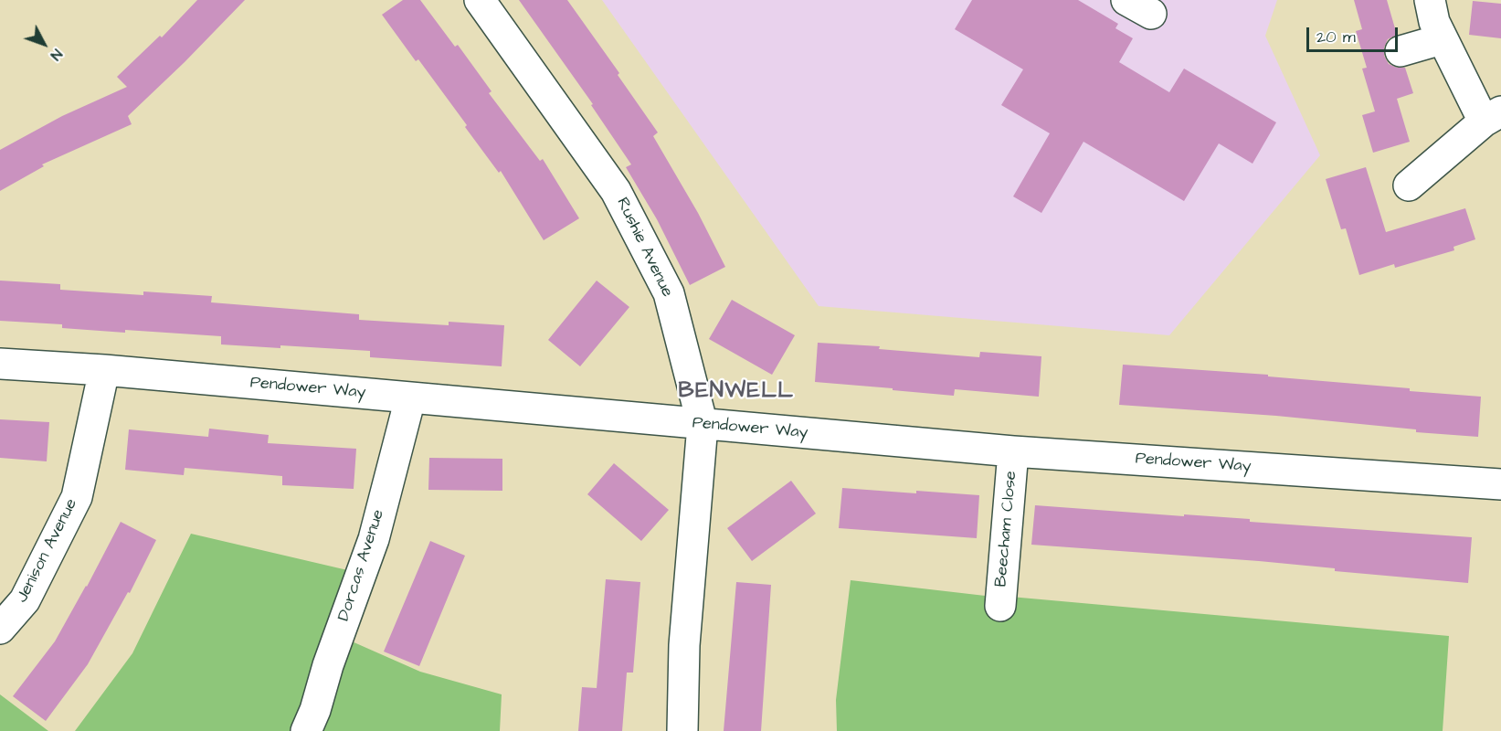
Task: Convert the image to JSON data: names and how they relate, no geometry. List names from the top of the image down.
{
  "streets": {
    "street": [
      "Rushie Avenue",
      "Pendower Way",
      "Beecham Close",
      "Jenison Avenue",
      "Dorcas Avenue"
    ]
  },
  "crossings": [
    ["Rushie Avenue", "Pendower Way"],
    ["Pendower Way", "Beecham Close"],
    ["Pendower Way", "Jenison Avenue"],
    ["Pendower Way", "Dorcas Avenue"]
  ],
  "districts": ["BENWELL"],
  "scale_bar": "20 m",
  "north": "bottom right"
}
